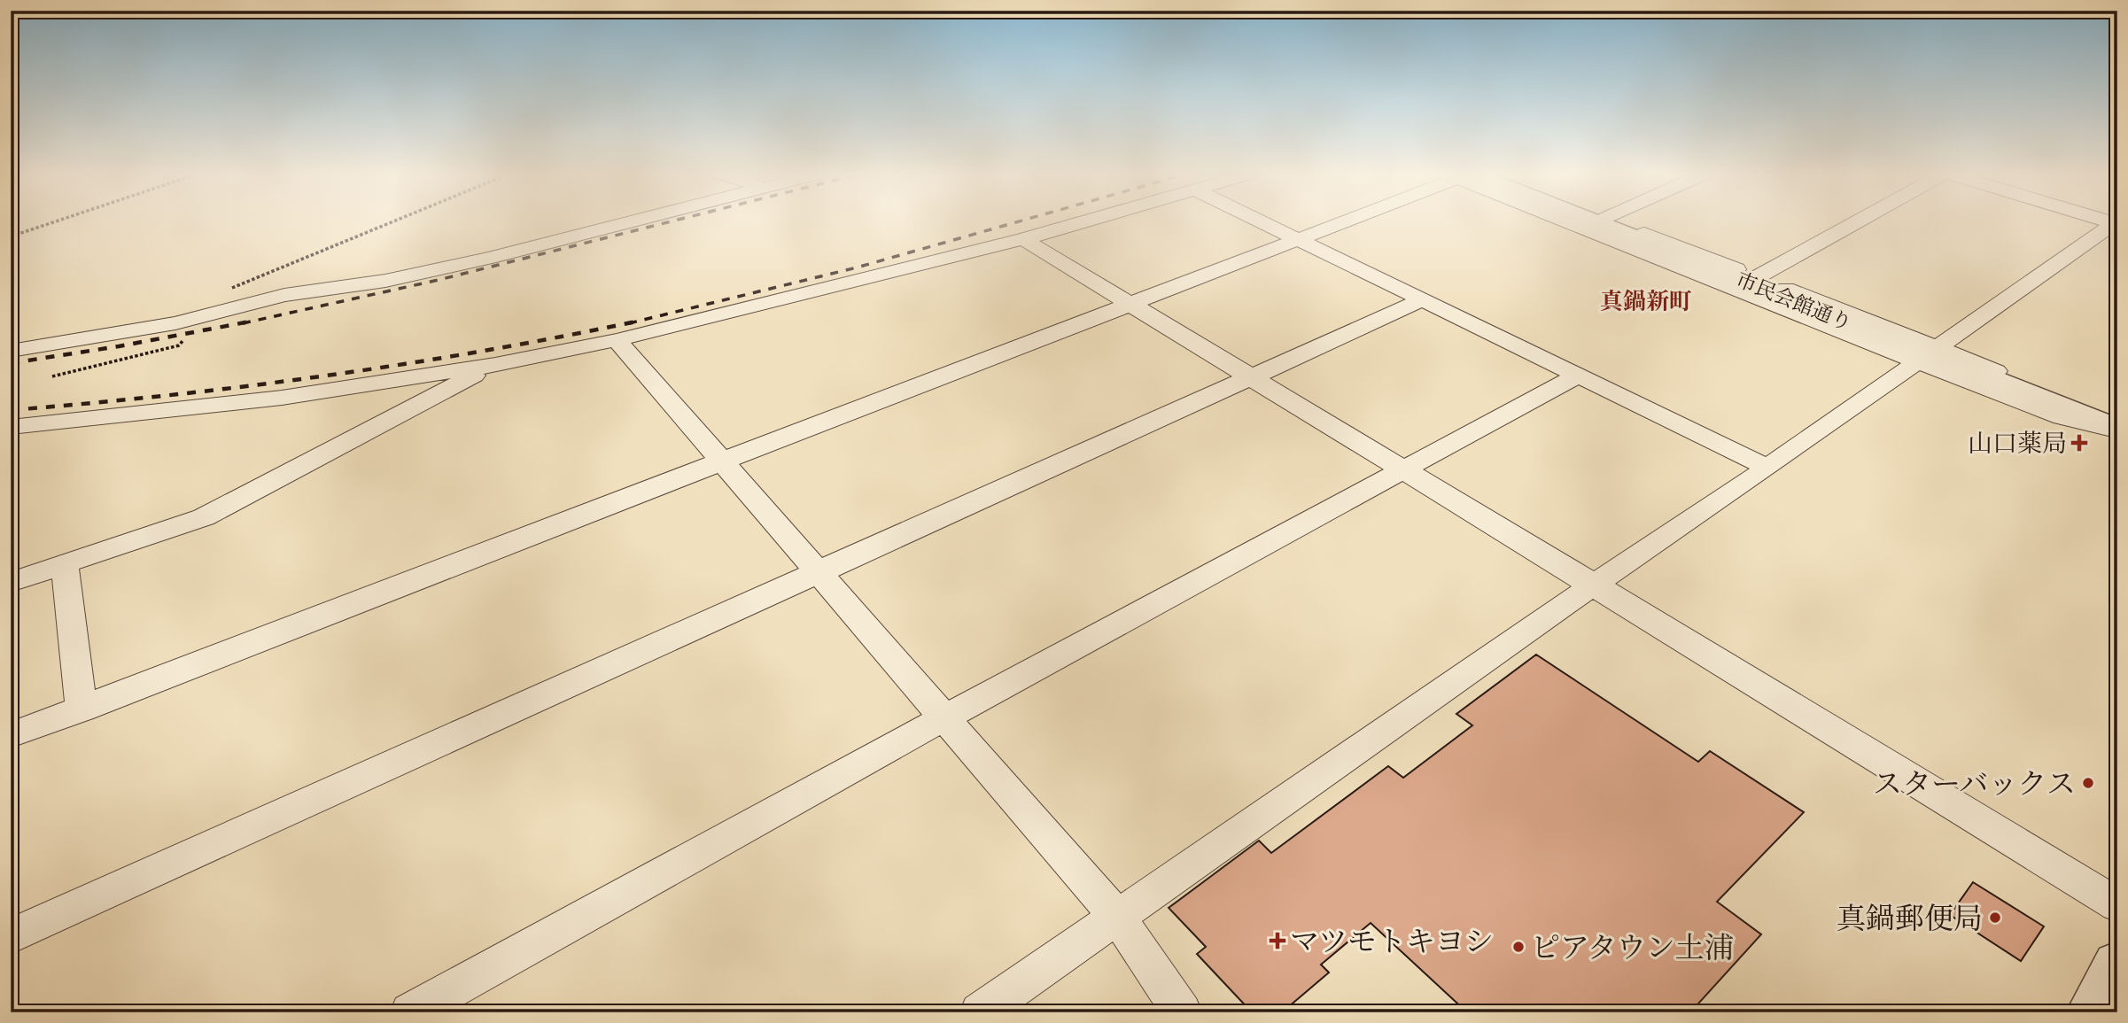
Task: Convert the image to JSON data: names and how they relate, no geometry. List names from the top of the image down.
{
  "streets": {
    "street": ["市民会館通り"]
  },
  "districts": ["真鍋新町"],
  "places": {
    "health": ["山口薬局", "マツモトキヨシ"],
    "other": ["スターバックス", "真鍋郵便局", "ピアタウン土浦"]
  }
}
